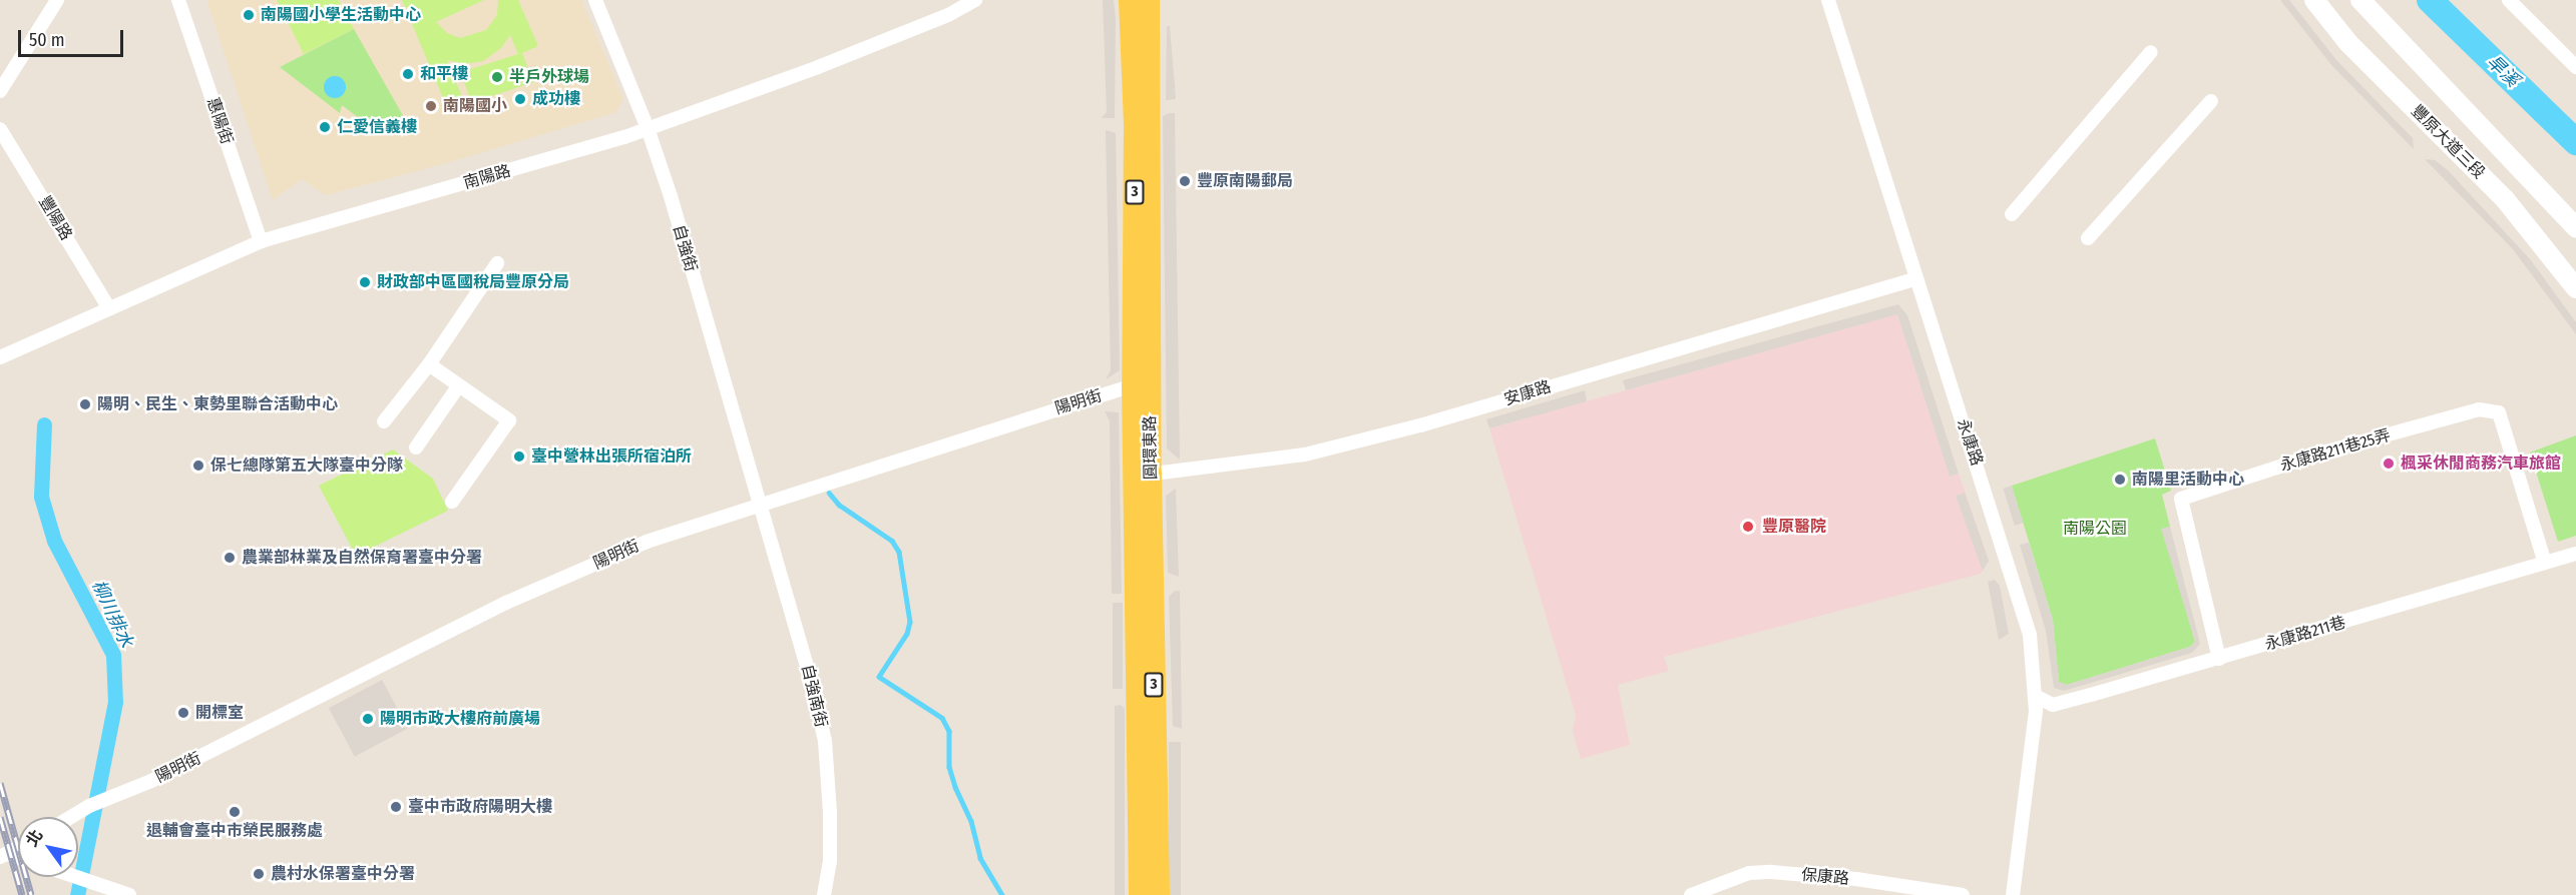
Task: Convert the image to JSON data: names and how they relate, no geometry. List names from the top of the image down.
{
  "streets": {
    "main road": ["3", "圓環東路"],
    "street": [
      "惠陽街",
      "豐原大道三段",
      "南陽路",
      "豐陽路",
      "自強街",
      "安康路",
      "陽明街",
      "永康路",
      "永康路211巷25弄",
      "永康路211巷",
      "自強南街",
      "保康路"
    ]
  },
  "crossings": [
    ["惠陽街", "南陽路"],
    ["南陽路", "豐陽路"],
    ["南陽路", "自強街"],
    ["自強街", "陽明街"],
    ["自強街", "自強南街"],
    ["安康路", "永康路"],
    ["安康路", "圓環東路"],
    ["陽明街", "圓環東路"],
    ["陽明街", "自強南街"],
    ["永康路", "永康路211巷"],
    ["永康路211巷25弄", "永康路211巷"]
  ],
  "water": ["旱溪", "柳川排水"],
  "parks": ["南陽公園"],
  "places": [
    "南陽國小學生活動中心",
    "和平樓",
    "半戶外球場",
    "成功樓",
    "南陽國小",
    "仁愛信義樓",
    "豐原南陽郵局",
    "財政部中區國稅局豐原分局",
    "陽明、民生、東勢里聯合活動中心",
    "臺中營林出張所宿泊所",
    "楓采休閒商務汽車旅館",
    "保七總隊第五大隊臺中分隊",
    "南陽里活動中心",
    "豐原醫院",
    "農業部林業及自然保育署臺中分署",
    "開標室",
    "陽明市政大樓府前廣場",
    "臺中市政府陽明大樓",
    "退輔會臺中市榮民服務處",
    "農村水保署臺中分署"
  ],
  "scale_bar": "50 m",
  "north": "top left"
}
